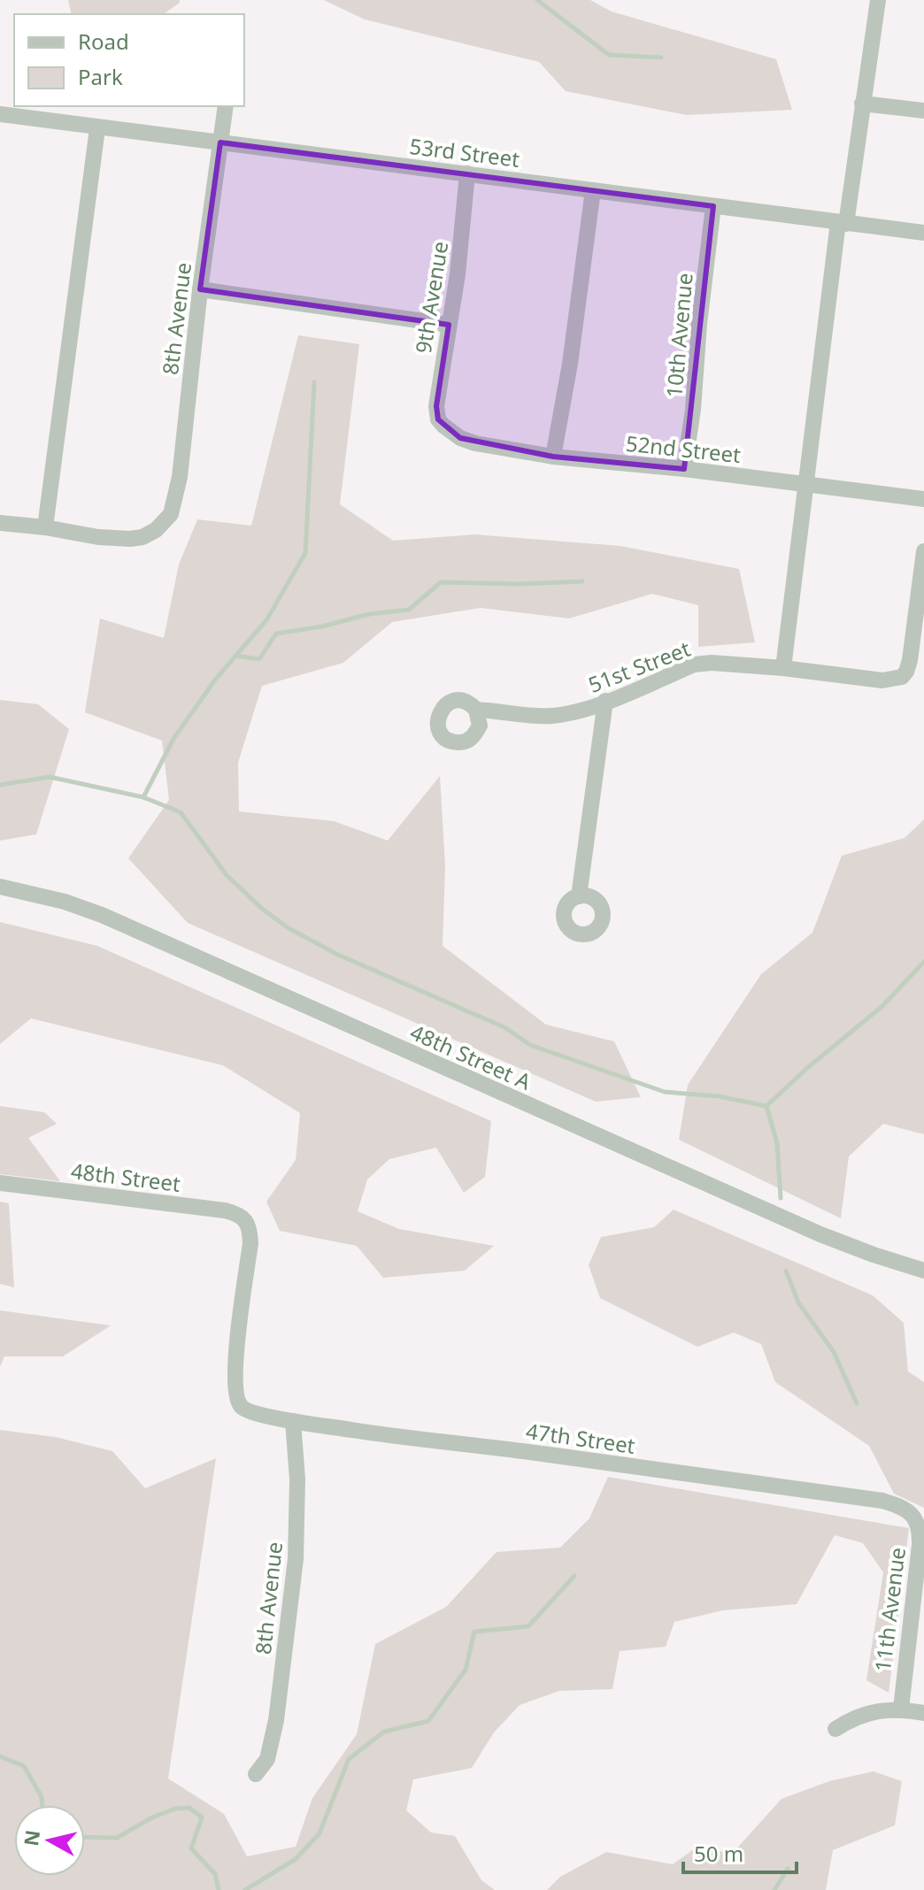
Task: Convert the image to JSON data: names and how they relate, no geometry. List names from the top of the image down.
{
  "streets": {
    "street": [
      "53rd Street",
      "9th Avenue",
      "8th Avenue",
      "10th Avenue",
      "52nd Street",
      "51st Street",
      "48th Street A",
      "48th Street",
      "47th Street",
      "11th Avenue"
    ]
  },
  "crossings": [
    ["53rd Street", "9th Avenue"],
    ["53rd Street", "8th Avenue"],
    ["53rd Street", "10th Avenue"],
    ["9th Avenue", "52nd Street"],
    ["8th Avenue", "47th Street"],
    ["10th Avenue", "52nd Street"],
    ["48th Street", "47th Street"],
    ["47th Street", "11th Avenue"]
  ],
  "legend": ["Road", "Park"],
  "scale_bar": "50 m",
  "north": "left"
}
